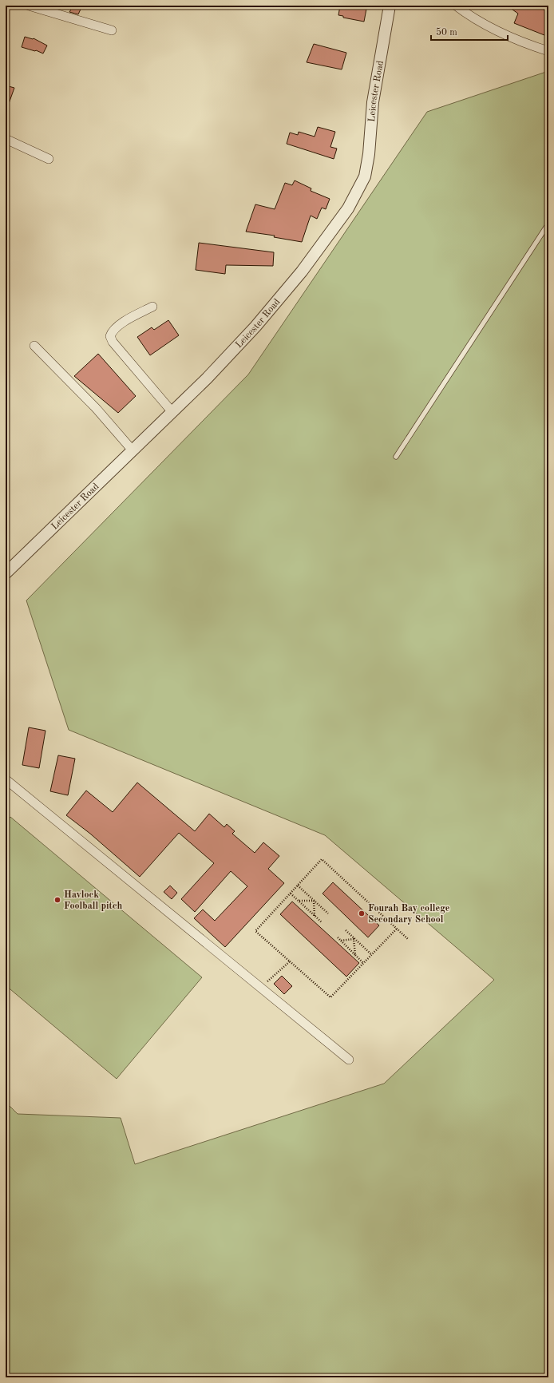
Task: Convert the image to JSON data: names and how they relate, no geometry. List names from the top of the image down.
{
  "streets": {
    "street": ["Leicester Road"]
  },
  "places": ["Havlock Foolball pitch", "Fourah Bay college Secondary School"],
  "scale_bar": "50 m"
}
